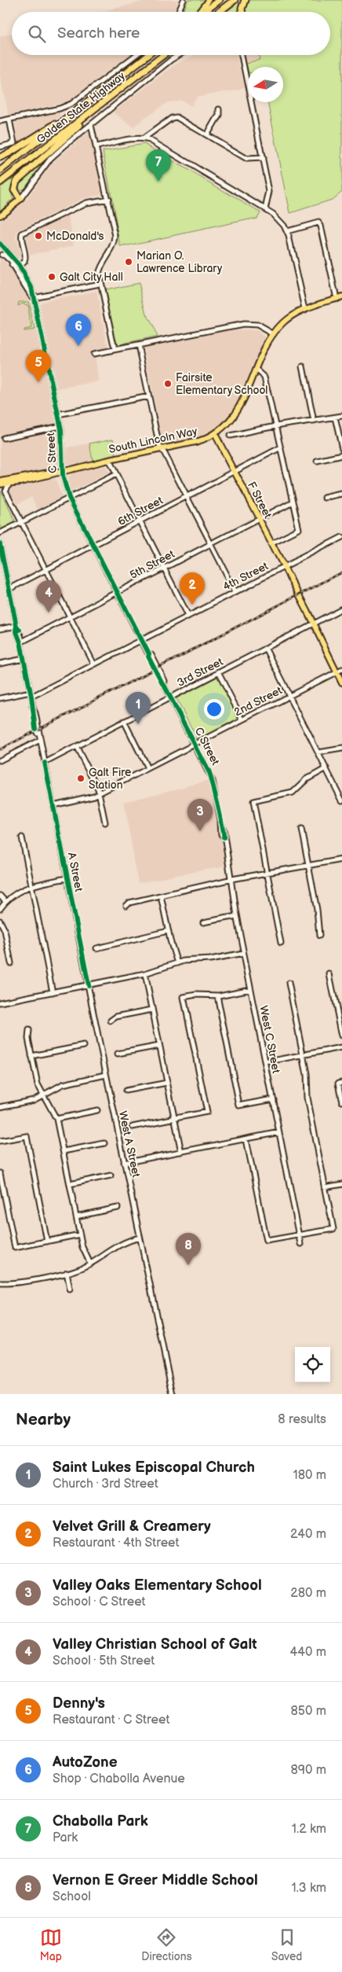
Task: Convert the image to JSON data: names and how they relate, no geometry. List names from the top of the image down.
{
  "streets": {
    "highway": ["Golden State Highway"],
    "main road": ["South Lincoln Way", "F Street"],
    "street": [
      "C Street",
      "6th Street",
      "5th Street",
      "4th Street",
      "3rd Street",
      "2nd Street",
      "A Street",
      "West C Street",
      "West A Street"
    ]
  },
  "crossings": [
    ["South Lincoln Way", "C Street"],
    ["South Lincoln Way", "F Street"],
    ["C Street", "6th Street"],
    ["C Street", "5th Street"],
    ["C Street", "4th Street"],
    ["C Street", "3rd Street"],
    ["C Street", "2nd Street"],
    ["C Street", "West C Street"],
    ["F Street", "6th Street"],
    ["F Street", "5th Street"],
    ["F Street", "4th Street"],
    ["F Street", "3rd Street"],
    ["F Street", "2nd Street"],
    ["6th Street", "A Street"],
    ["5th Street", "A Street"],
    ["4th Street", "A Street"],
    ["3rd Street", "A Street"],
    ["2nd Street", "A Street"],
    ["A Street", "West A Street"]
  ],
  "places": [
    "McDonald's",
    "Marian O. Lawrence Library",
    "Galt City Hall",
    "Fairsite Elementary School",
    "Galt Fire Station"
  ],
  "north": "left",
  "page": {
    "search": "Search here",
    "pins": [
      "7",
      "6",
      "5",
      "2",
      "4",
      "1",
      "3",
      "8"
    ],
    "heading": ["Nearby", "8 results"],
    "list": [
      {
        "mark": "1",
        "name": "Saint Lukes Episcopal Church",
        "note": "Church · 3rd Street",
        "value": "180 m"
      },
      {
        "mark": "2",
        "name": "Velvet Grill & Creamery",
        "note": "Restaurant · 4th Street",
        "value": "240 m"
      },
      {
        "mark": "3",
        "name": "Valley Oaks Elementary School",
        "note": "School · C Street",
        "value": "280 m"
      },
      {
        "mark": "4",
        "name": "Valley Christian School of Galt",
        "note": "School · 5th Street",
        "value": "440 m"
      },
      {
        "mark": "5",
        "name": "Denny's",
        "note": "Restaurant · C Street",
        "value": "850 m"
      },
      {
        "mark": "6",
        "name": "AutoZone",
        "note": "Shop · Chabolla Avenue",
        "value": "890 m"
      },
      {
        "mark": "7",
        "name": "Chabolla Park",
        "note": "Park",
        "value": "1.2 km"
      },
      {
        "mark": "8",
        "name": "Vernon E Greer Middle School",
        "note": "School",
        "value": "1.3 km"
      }
    ],
    "nav": ["Map", "Directions", "Saved"]
  }
}
